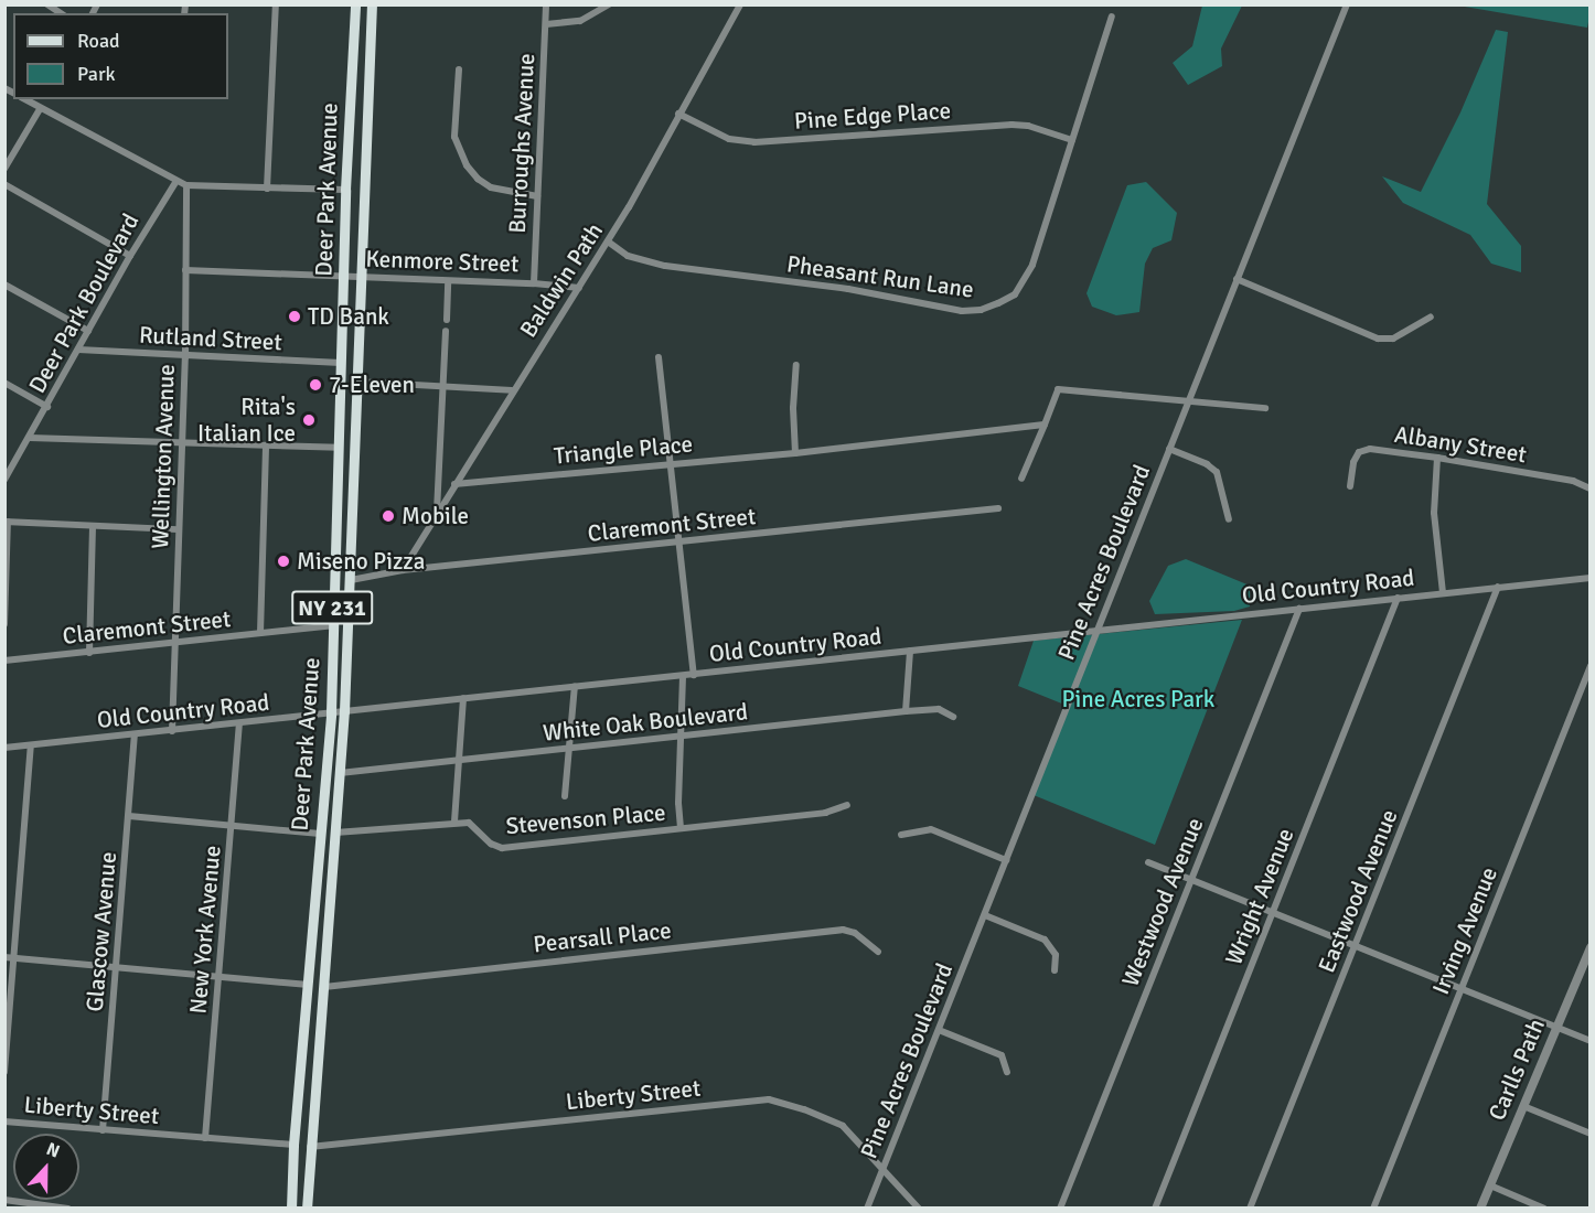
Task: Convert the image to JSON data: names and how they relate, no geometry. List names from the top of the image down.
{
  "streets": {
    "main road": ["Deer Park Avenue", "NY 231"],
    "street": [
      "Pine Edge Place",
      "Burroughs Avenue",
      "Kenmore Street",
      "Pheasant Run Lane",
      "Baldwin Path",
      "Deer Park Boulevard",
      "Rutland Street",
      "Albany Street",
      "Triangle Place",
      "Wellington Avenue",
      "Claremont Street",
      "Pine Acres Boulevard",
      "Old Country Road",
      "White Oak Boulevard",
      "Stevenson Place",
      "Eastwood Avenue",
      "Wright Avenue",
      "Westwood Avenue",
      "New York Avenue",
      "Irving Avenue",
      "Glascow Avenue",
      "Pearsall Place",
      "Carlls Path",
      "Liberty Street"
    ]
  },
  "crossings": [
    ["Pine Edge Place", "Pheasant Run Lane"],
    ["Pine Edge Place", "Baldwin Path"],
    ["Burroughs Avenue", "Kenmore Street"],
    ["Deer Park Avenue", "Kenmore Street"],
    ["Deer Park Avenue", "Rutland Street"],
    ["Deer Park Avenue", "Claremont Street"],
    ["Deer Park Avenue", "Old Country Road"],
    ["Deer Park Avenue", "White Oak Boulevard"],
    ["Deer Park Avenue", "Pearsall Place"],
    ["Deer Park Avenue", "Liberty Street"],
    ["Kenmore Street", "Baldwin Path"],
    ["Kenmore Street", "Wellington Avenue"],
    ["Pheasant Run Lane", "Baldwin Path"],
    ["Baldwin Path", "Triangle Place"],
    ["Baldwin Path", "Claremont Street"],
    ["Deer Park Boulevard", "Rutland Street"],
    ["Rutland Street", "Wellington Avenue"],
    ["Wellington Avenue", "Claremont Street"],
    ["Wellington Avenue", "Old Country Road"],
    ["Pine Acres Boulevard", "Old Country Road"],
    ["Pine Acres Boulevard", "Liberty Street"],
    ["Old Country Road", "Eastwood Avenue"],
    ["Old Country Road", "Wright Avenue"],
    ["Old Country Road", "Westwood Avenue"],
    ["Old Country Road", "New York Avenue"],
    ["Old Country Road", "Glascow Avenue"],
    ["New York Avenue", "Liberty Street"],
    ["Glascow Avenue", "Liberty Street"]
  ],
  "parks": ["Pine Acres Park"],
  "places": [
    "TD Bank",
    "7-Eleven",
    "Rita's Italian Ice",
    "Mobile",
    "Miseno Pizza"
  ],
  "legend": ["Road", "Park"],
  "north": "top"
}
